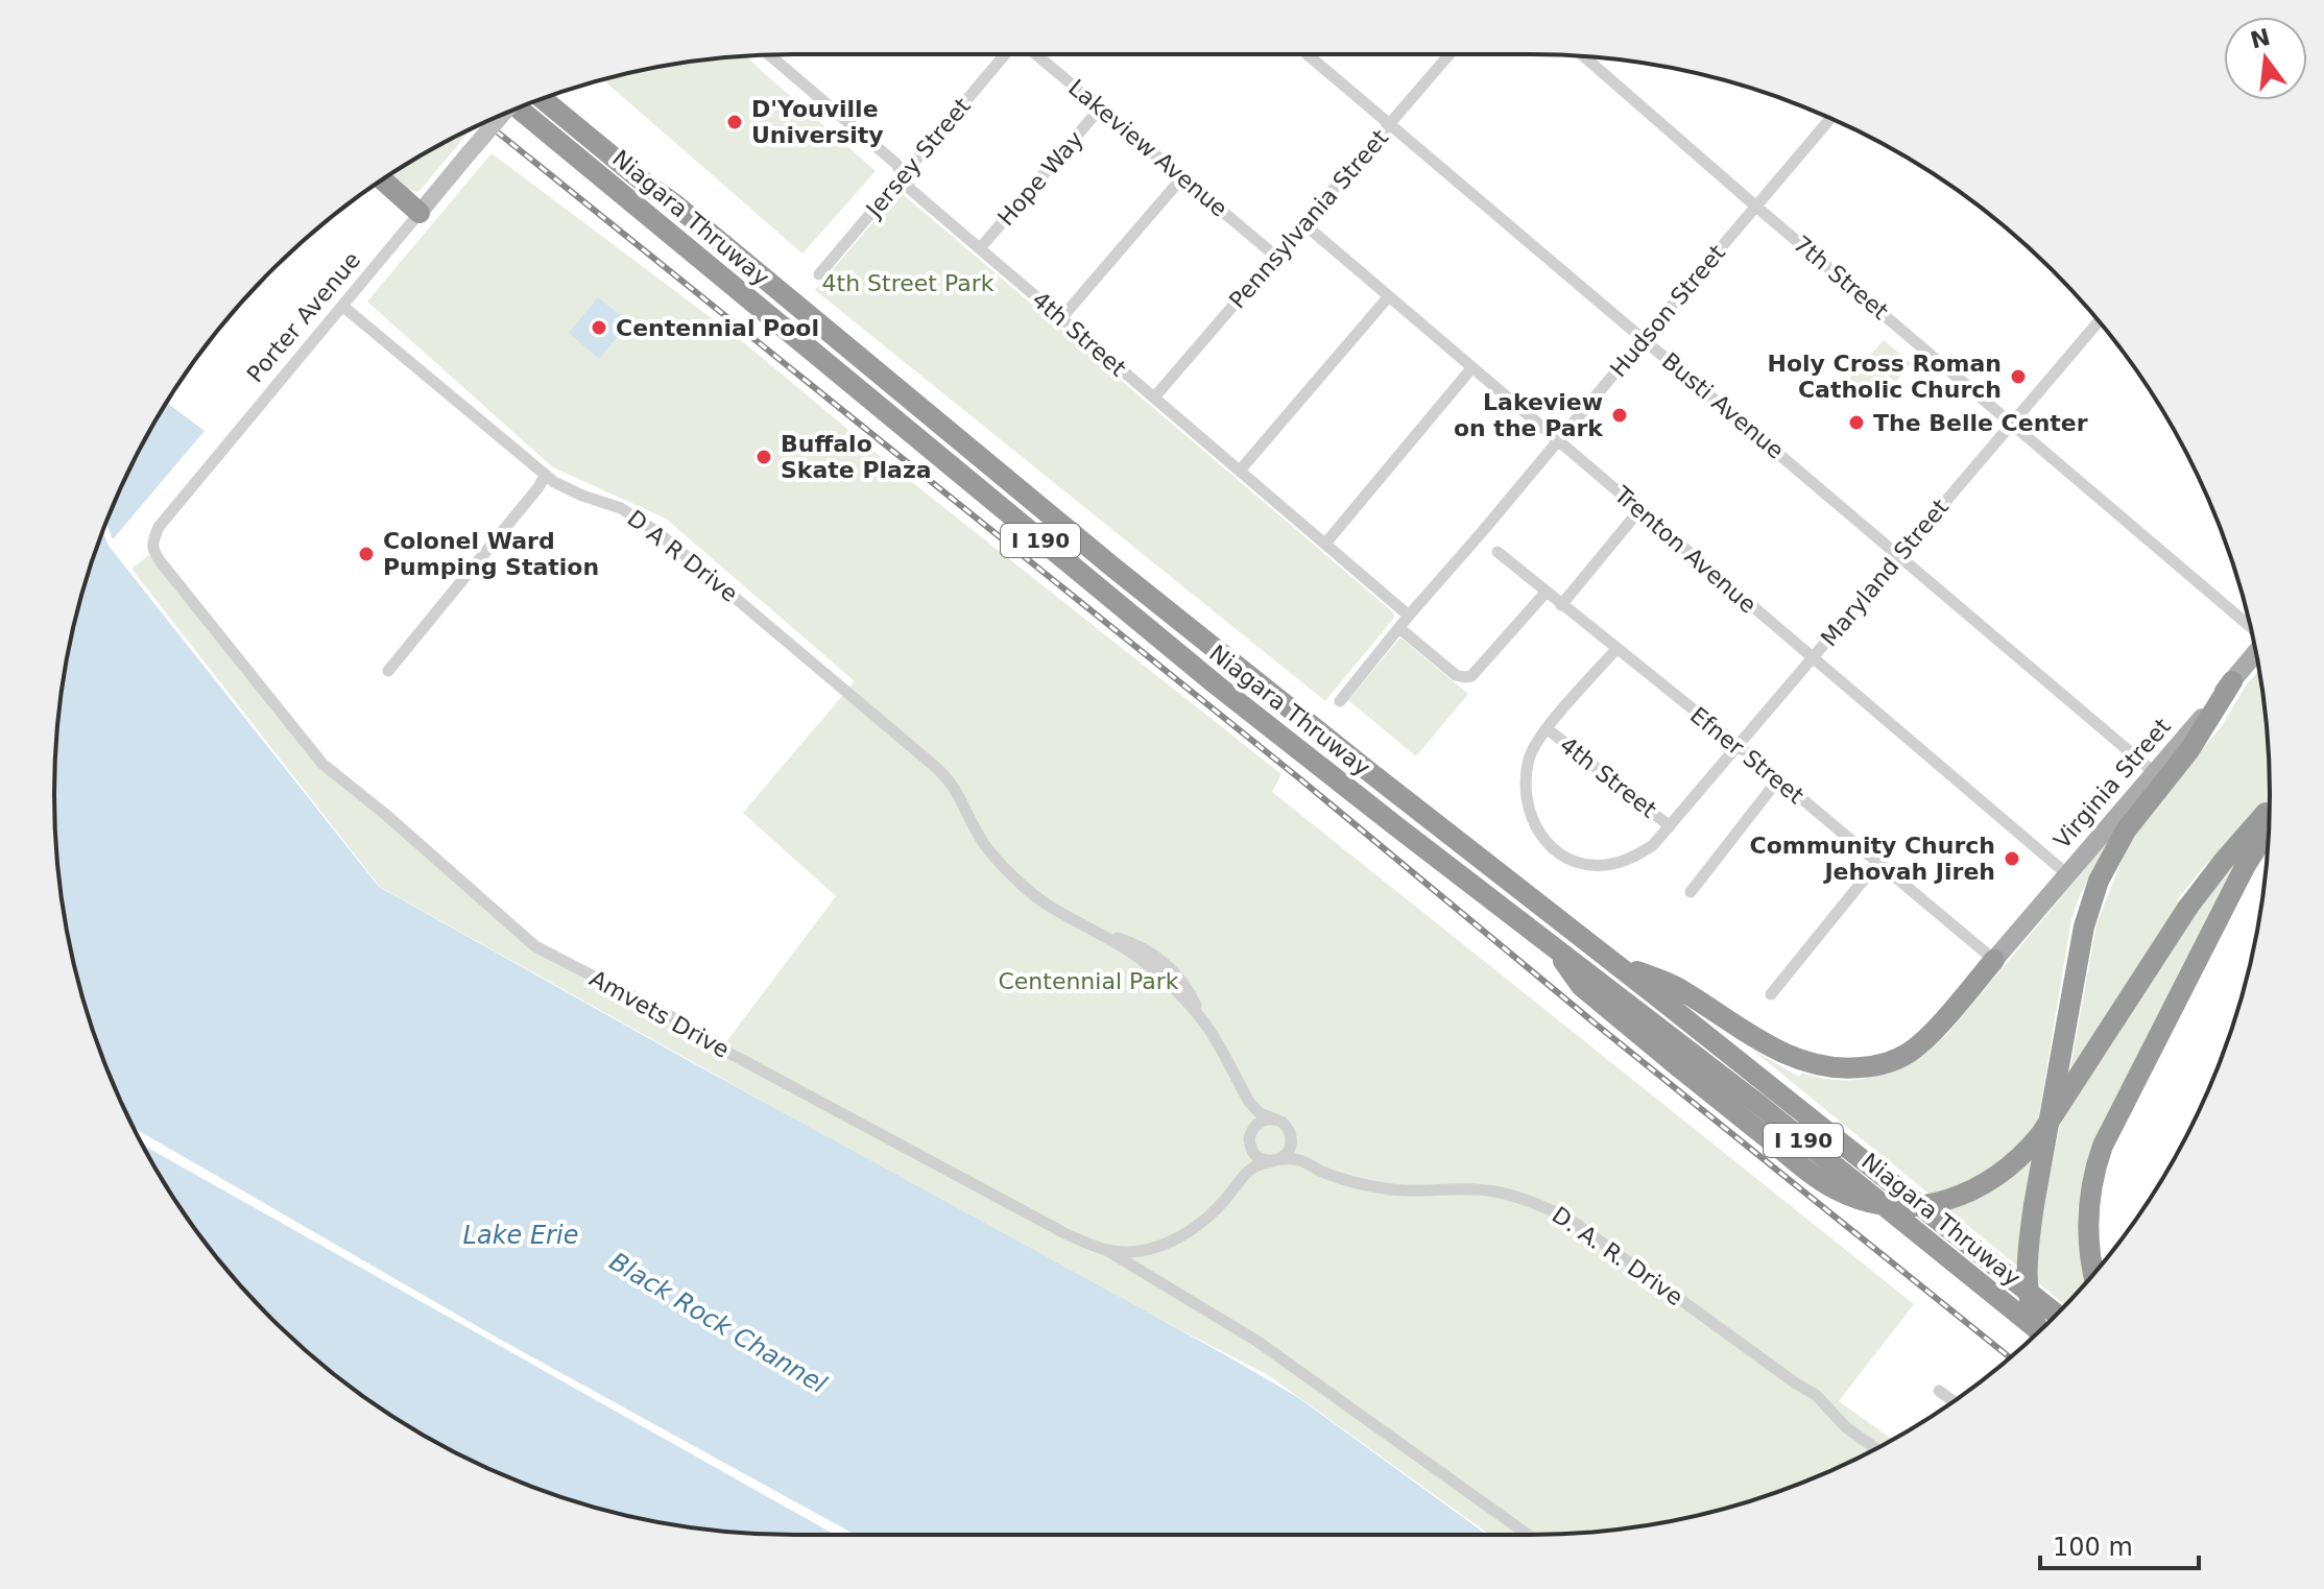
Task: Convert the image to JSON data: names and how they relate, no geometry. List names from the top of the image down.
{
  "streets": {
    "highway": ["Niagara Thruway", "I 190"],
    "main road": ["Virginia Street"],
    "street": [
      "Lakeview Avenue",
      "Jersey Street",
      "Hope Way",
      "Pennsylvania Street",
      "7th Street",
      "Hudson Street",
      "Porter Avenue",
      "4th Street",
      "Busti Avenue",
      "Trenton Avenue",
      "D A R Drive",
      "Maryland Street",
      "Efner Street",
      "Amvets Drive",
      "D. A. R. Drive"
    ]
  },
  "crossings": [
    ["Lakeview Avenue", "Hope Way"],
    ["Lakeview Avenue", "Pennsylvania Street"],
    ["Jersey Street", "4th Street"],
    ["Hope Way", "4th Street"],
    ["Pennsylvania Street", "4th Street"],
    ["Pennsylvania Street", "Busti Avenue"],
    ["Pennsylvania Street", "Trenton Avenue"],
    ["7th Street", "Hudson Street"],
    ["7th Street", "Maryland Street"],
    ["Hudson Street", "4th Street"],
    ["Hudson Street", "Busti Avenue"],
    ["Hudson Street", "Trenton Avenue"],
    ["Porter Avenue", "D A R Drive"],
    ["Porter Avenue", "Amvets Drive"],
    ["4th Street", "Maryland Street"],
    ["Busti Avenue", "Maryland Street"],
    ["Busti Avenue", "Virginia Street"],
    ["Trenton Avenue", "Maryland Street"],
    ["Trenton Avenue", "Virginia Street"],
    ["Maryland Street", "Efner Street"],
    ["Efner Street", "Virginia Street"]
  ],
  "water": ["Lake Erie", "Black Rock Channel"],
  "parks": ["4th Street Park", "Centennial Park"],
  "places": [
    "D'Youville University",
    "Centennial Pool",
    "Holy Cross Roman Catholic Church",
    "Lakeview on the Park",
    "The Belle Center",
    "Buffalo Skate Plaza",
    "Colonel Ward Pumping Station",
    "Community Church Jehovah Jireh"
  ],
  "scale_bar": "100 m",
  "north": "top"
}
